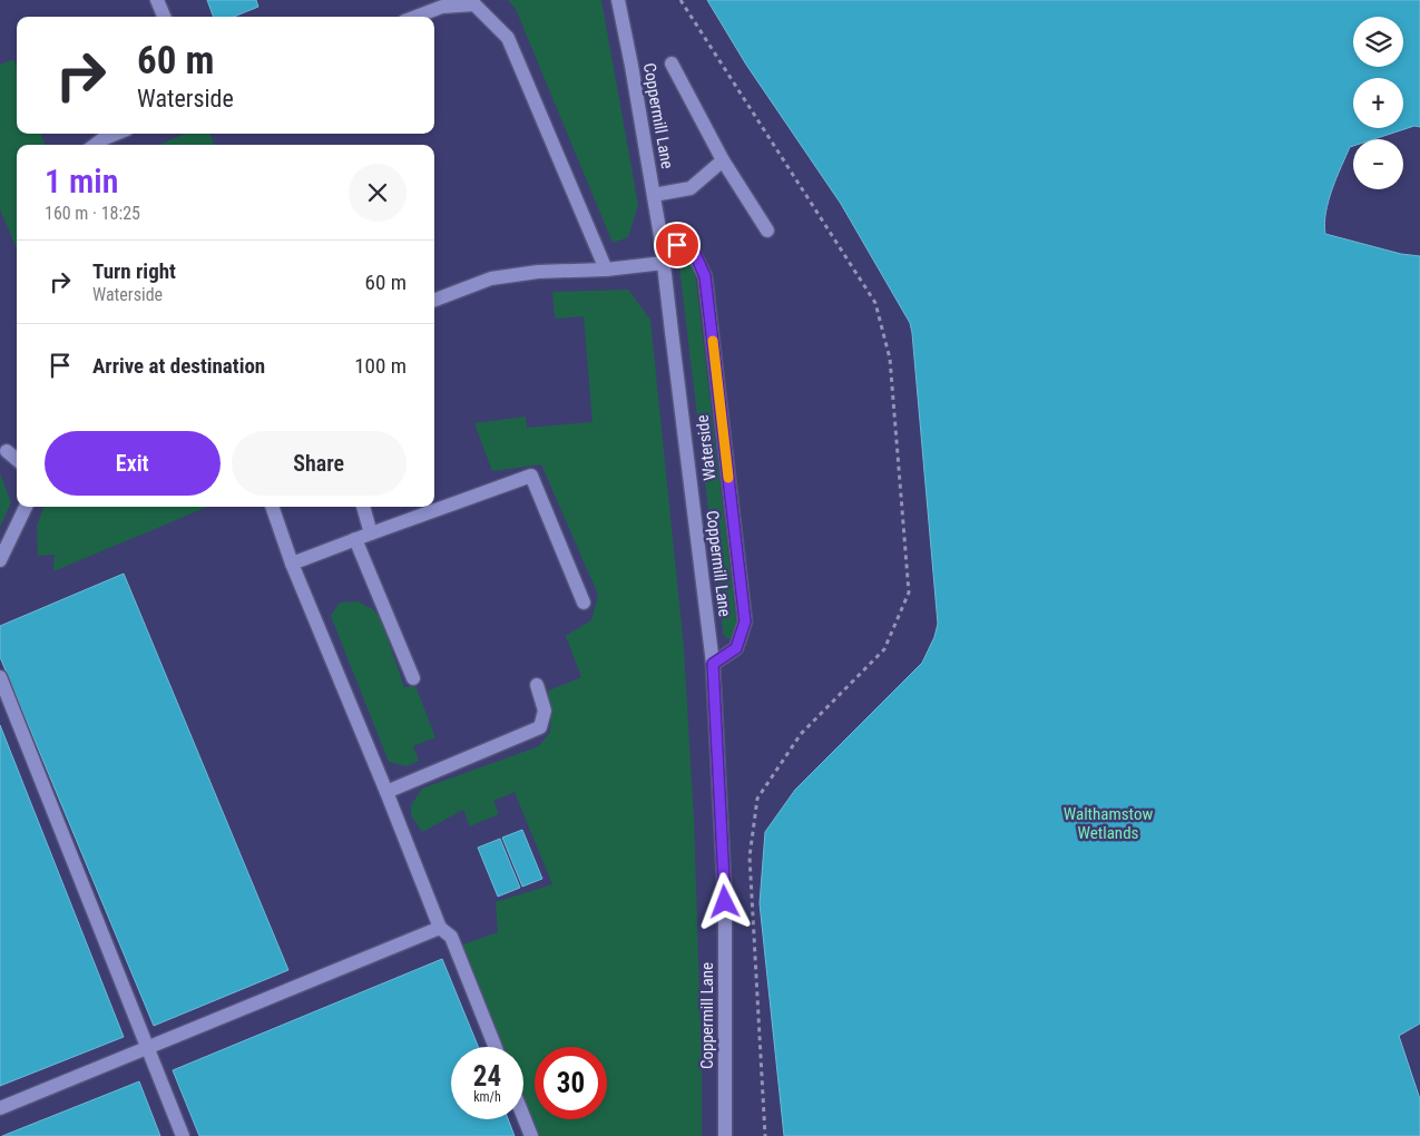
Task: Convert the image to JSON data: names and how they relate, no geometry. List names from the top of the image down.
{
  "streets": {
    "street": ["Coppermill Lane", "Waterside"]
  },
  "crossings": [
    ["Coppermill Lane", "Waterside"]
  ],
  "parks": ["Walthamstow Wetlands"],
  "page": {
    "map_buttons": ["+", "−"],
    "turn": ["60 m", "Waterside"],
    "heading": ["1 min", "160 m · 18:25"],
    "list": [
      {
        "name": "Turn right",
        "note": "Waterside",
        "value": "60 m"
      },
      {
        "name": "Arrive at destination",
        "value": "100 m"
      }
    ],
    "buttons": ["Exit", "Share"],
    "speed": "24 km/h",
    "limit": "30"
  }
}
